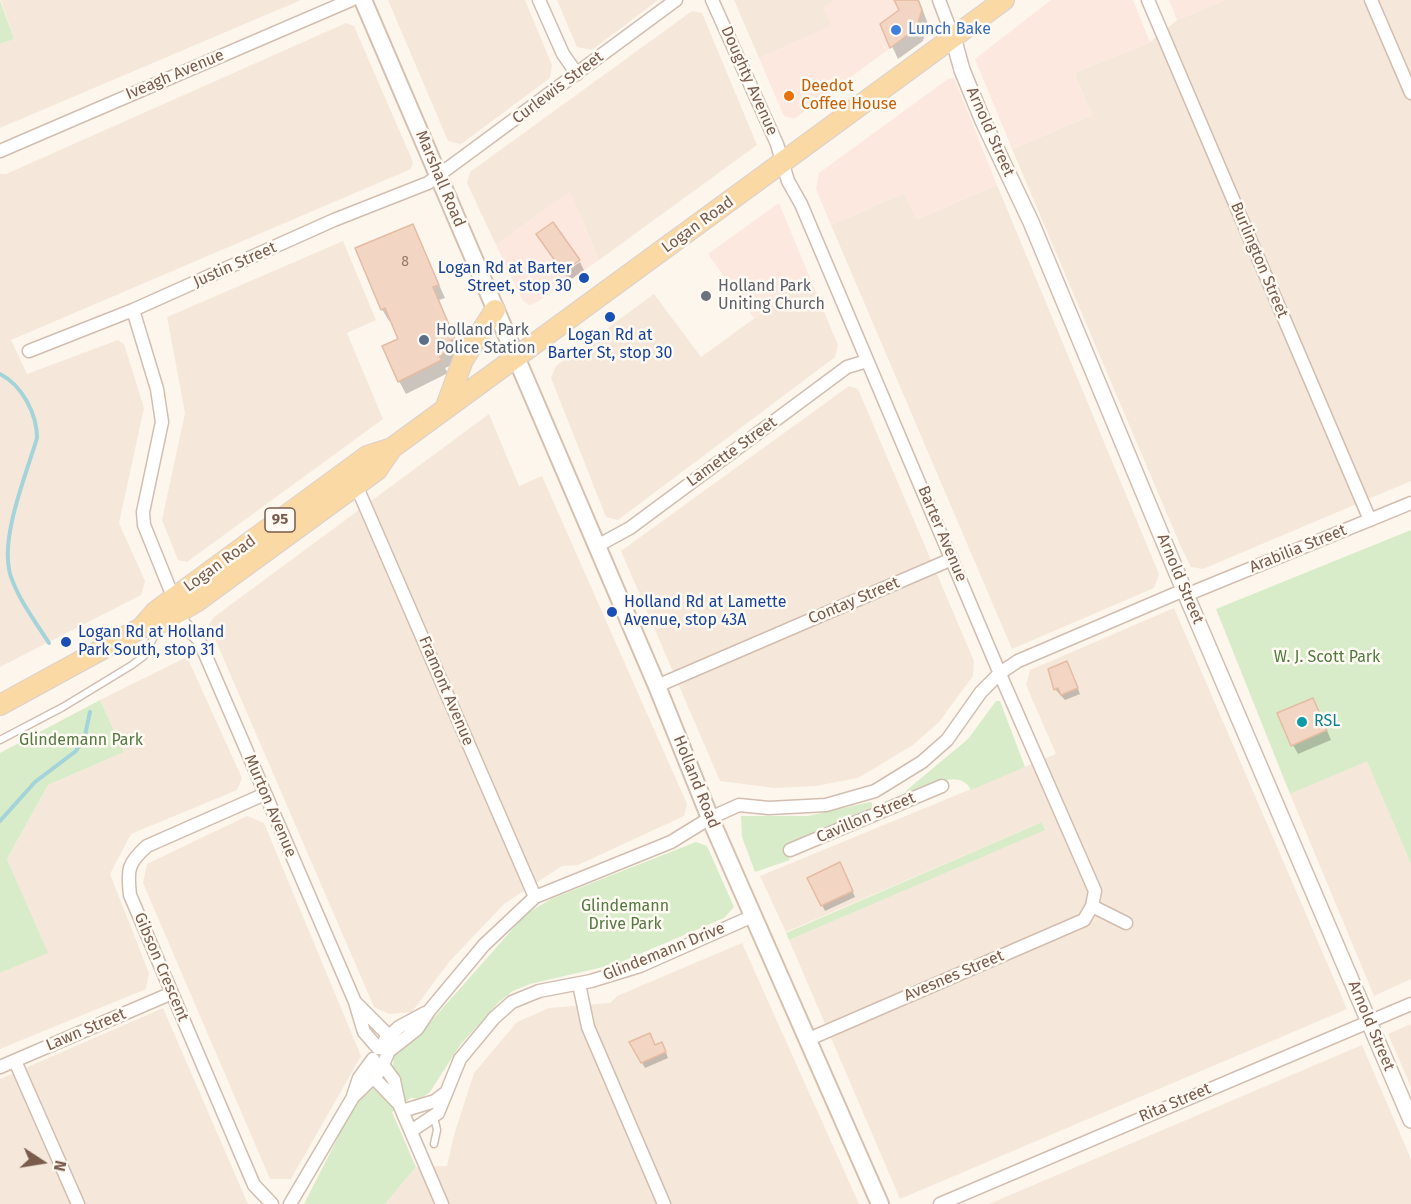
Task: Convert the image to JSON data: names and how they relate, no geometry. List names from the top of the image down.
{
  "streets": {
    "main road": [
      "Marshall Road",
      "Logan Road",
      "95",
      "Holland Road"
    ],
    "street": [
      "Iveagh Avenue",
      "Doughty Avenue",
      "Curlewis Street",
      "Arnold Street",
      "Burlington Street",
      "Justin Street",
      "Lamette Street",
      "Barter Avenue",
      "Arabilia Street",
      "Contay Street",
      "Framont Avenue",
      "Murton Avenue",
      "Cavillon Street",
      "Glindemann Drive",
      "Gibson Crescent",
      "Avesnes Street",
      "Lawn Street",
      "Rita Street"
    ]
  },
  "crossings": [
    ["Doughty Avenue", "Logan Road"],
    ["Doughty Avenue", "Barter Avenue"],
    ["Curlewis Street", "Marshall Road"],
    ["Curlewis Street", "Justin Street"],
    ["Arnold Street", "Logan Road"],
    ["Arnold Street", "Arabilia Street"],
    ["Arnold Street", "Rita Street"],
    ["Marshall Road", "Logan Road"],
    ["Marshall Road", "Justin Street"],
    ["Marshall Road", "Holland Road"],
    ["Logan Road", "Barter Avenue"],
    ["Logan Road", "Framont Avenue"],
    ["Logan Road", "Holland Road"],
    ["Logan Road", "Murton Avenue"],
    ["Burlington Street", "Arabilia Street"],
    ["Justin Street", "Murton Avenue"],
    ["Lamette Street", "Barter Avenue"],
    ["Lamette Street", "Holland Road"],
    ["Barter Avenue", "Arabilia Street"],
    ["Barter Avenue", "Contay Street"],
    ["Barter Avenue", "Cavillon Street"],
    ["Barter Avenue", "Avesnes Street"],
    ["Arabilia Street", "Cavillon Street"],
    ["Contay Street", "Holland Road"],
    ["Holland Road", "Cavillon Street"],
    ["Holland Road", "Glindemann Drive"],
    ["Holland Road", "Avesnes Street"],
    ["Murton Avenue", "Gibson Crescent"],
    ["Gibson Crescent", "Lawn Street"]
  ],
  "parks": ["W. J. Scott Park", "Glindemann Park", "Glindemann Drive Park"],
  "places": [
    "Lunch Bake",
    "Deedot Coffee House",
    "Logan Rd at Barter Street, stop 30",
    "Holland Park Uniting Church",
    "Logan Rd at Barter St, stop 30",
    "Holland Park Police Station",
    "Holland Rd at Lamette Avenue, stop 43A",
    "Logan Rd at Holland Park South, stop 31",
    "RSL"
  ],
  "house_numbers": ["8"],
  "north": "right"
}
